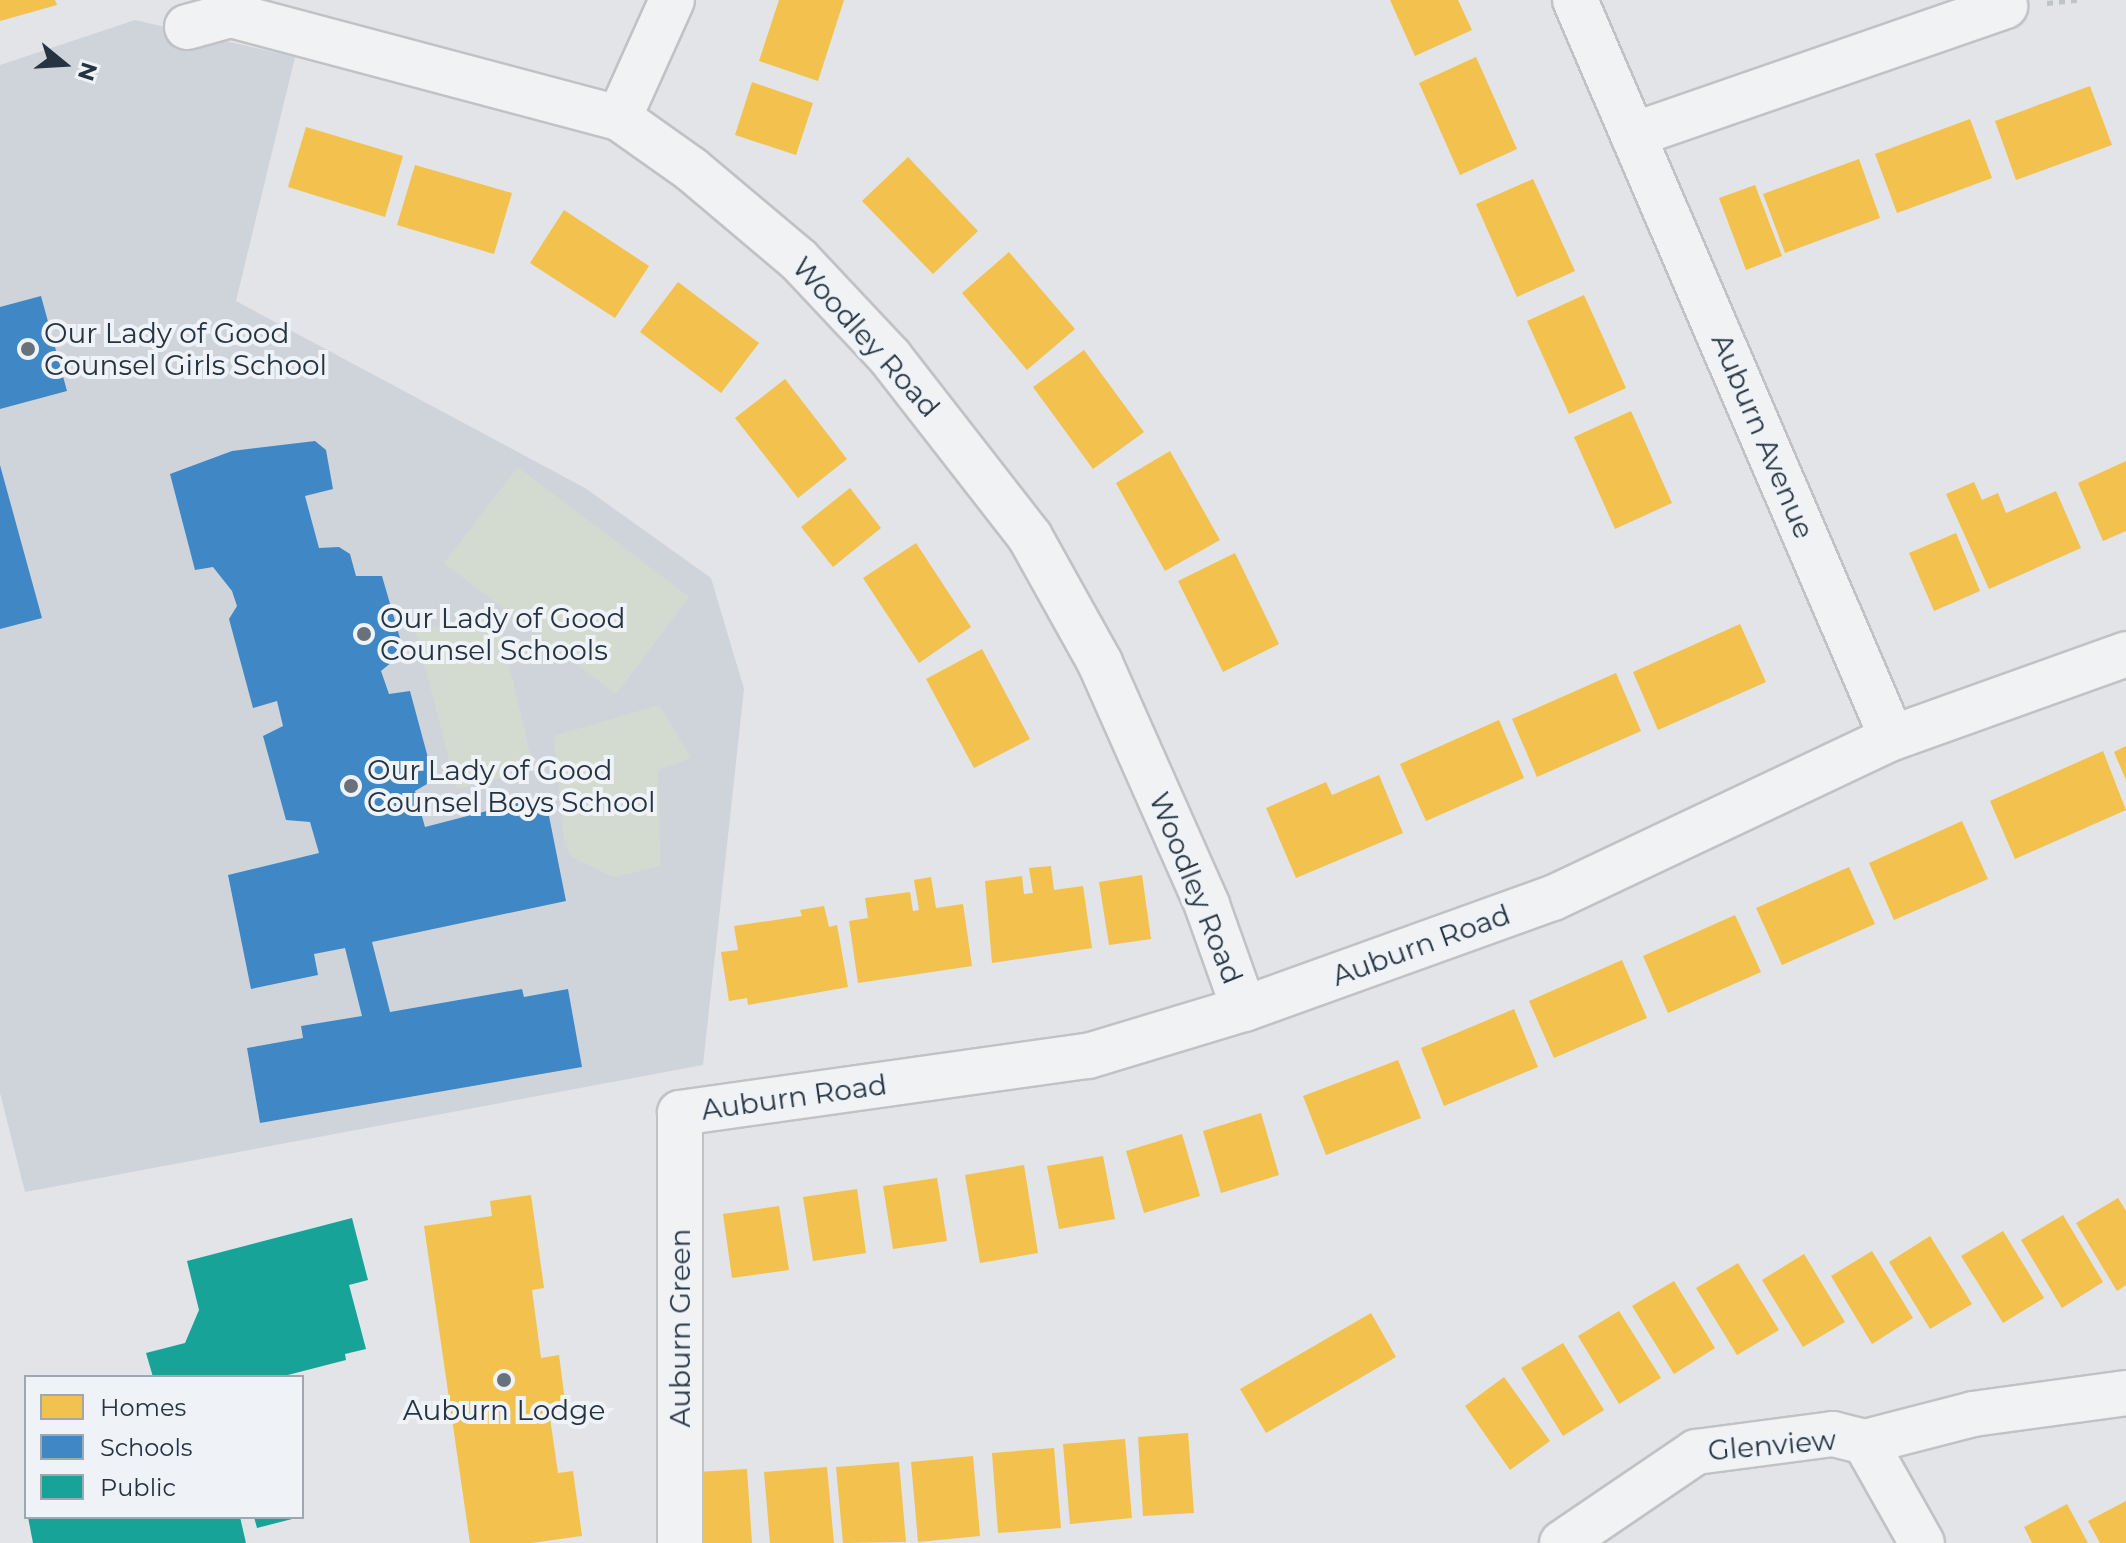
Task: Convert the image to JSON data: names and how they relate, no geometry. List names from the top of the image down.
{
  "streets": {
    "street": [
      "Woodley Road",
      "Auburn Avenue",
      "Auburn Road",
      "Auburn Green",
      "Glenview"
    ]
  },
  "crossings": [
    ["Woodley Road", "Auburn Road"],
    ["Auburn Avenue", "Auburn Road"],
    ["Auburn Road", "Auburn Green"]
  ],
  "places": [
    "Our Lady of Good Counsel Girls School",
    "Our Lady of Good Counsel Schools",
    "Our Lady of Good Counsel Boys School",
    "Auburn Lodge"
  ],
  "legend": ["Homes", "Schools", "Public"],
  "north": "right"
}
